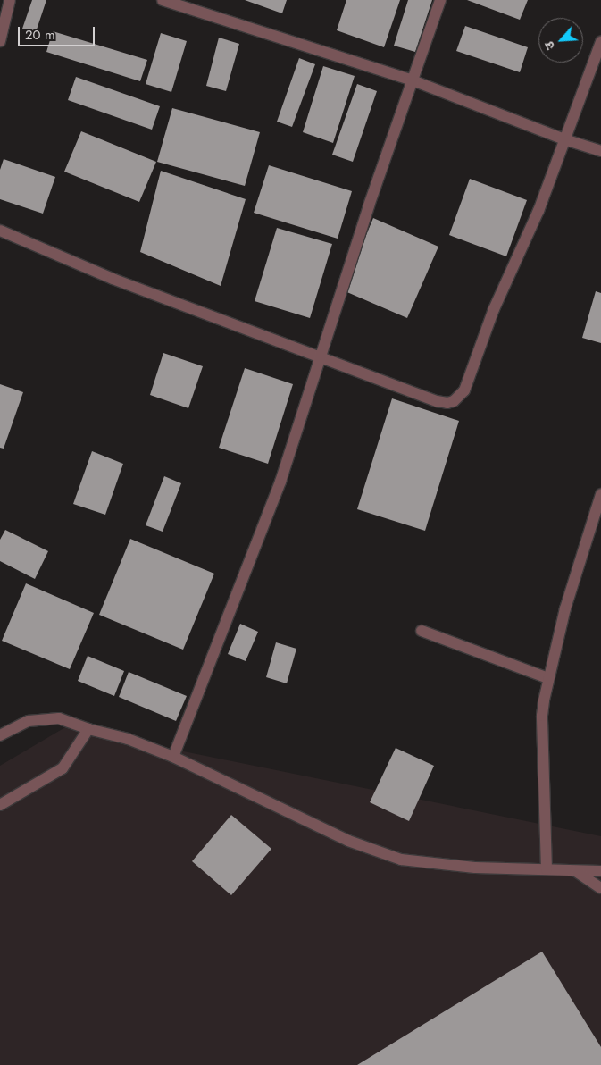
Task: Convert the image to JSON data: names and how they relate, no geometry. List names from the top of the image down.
{
  "scale_bar": "20 m",
  "north": "bottom left"
}
